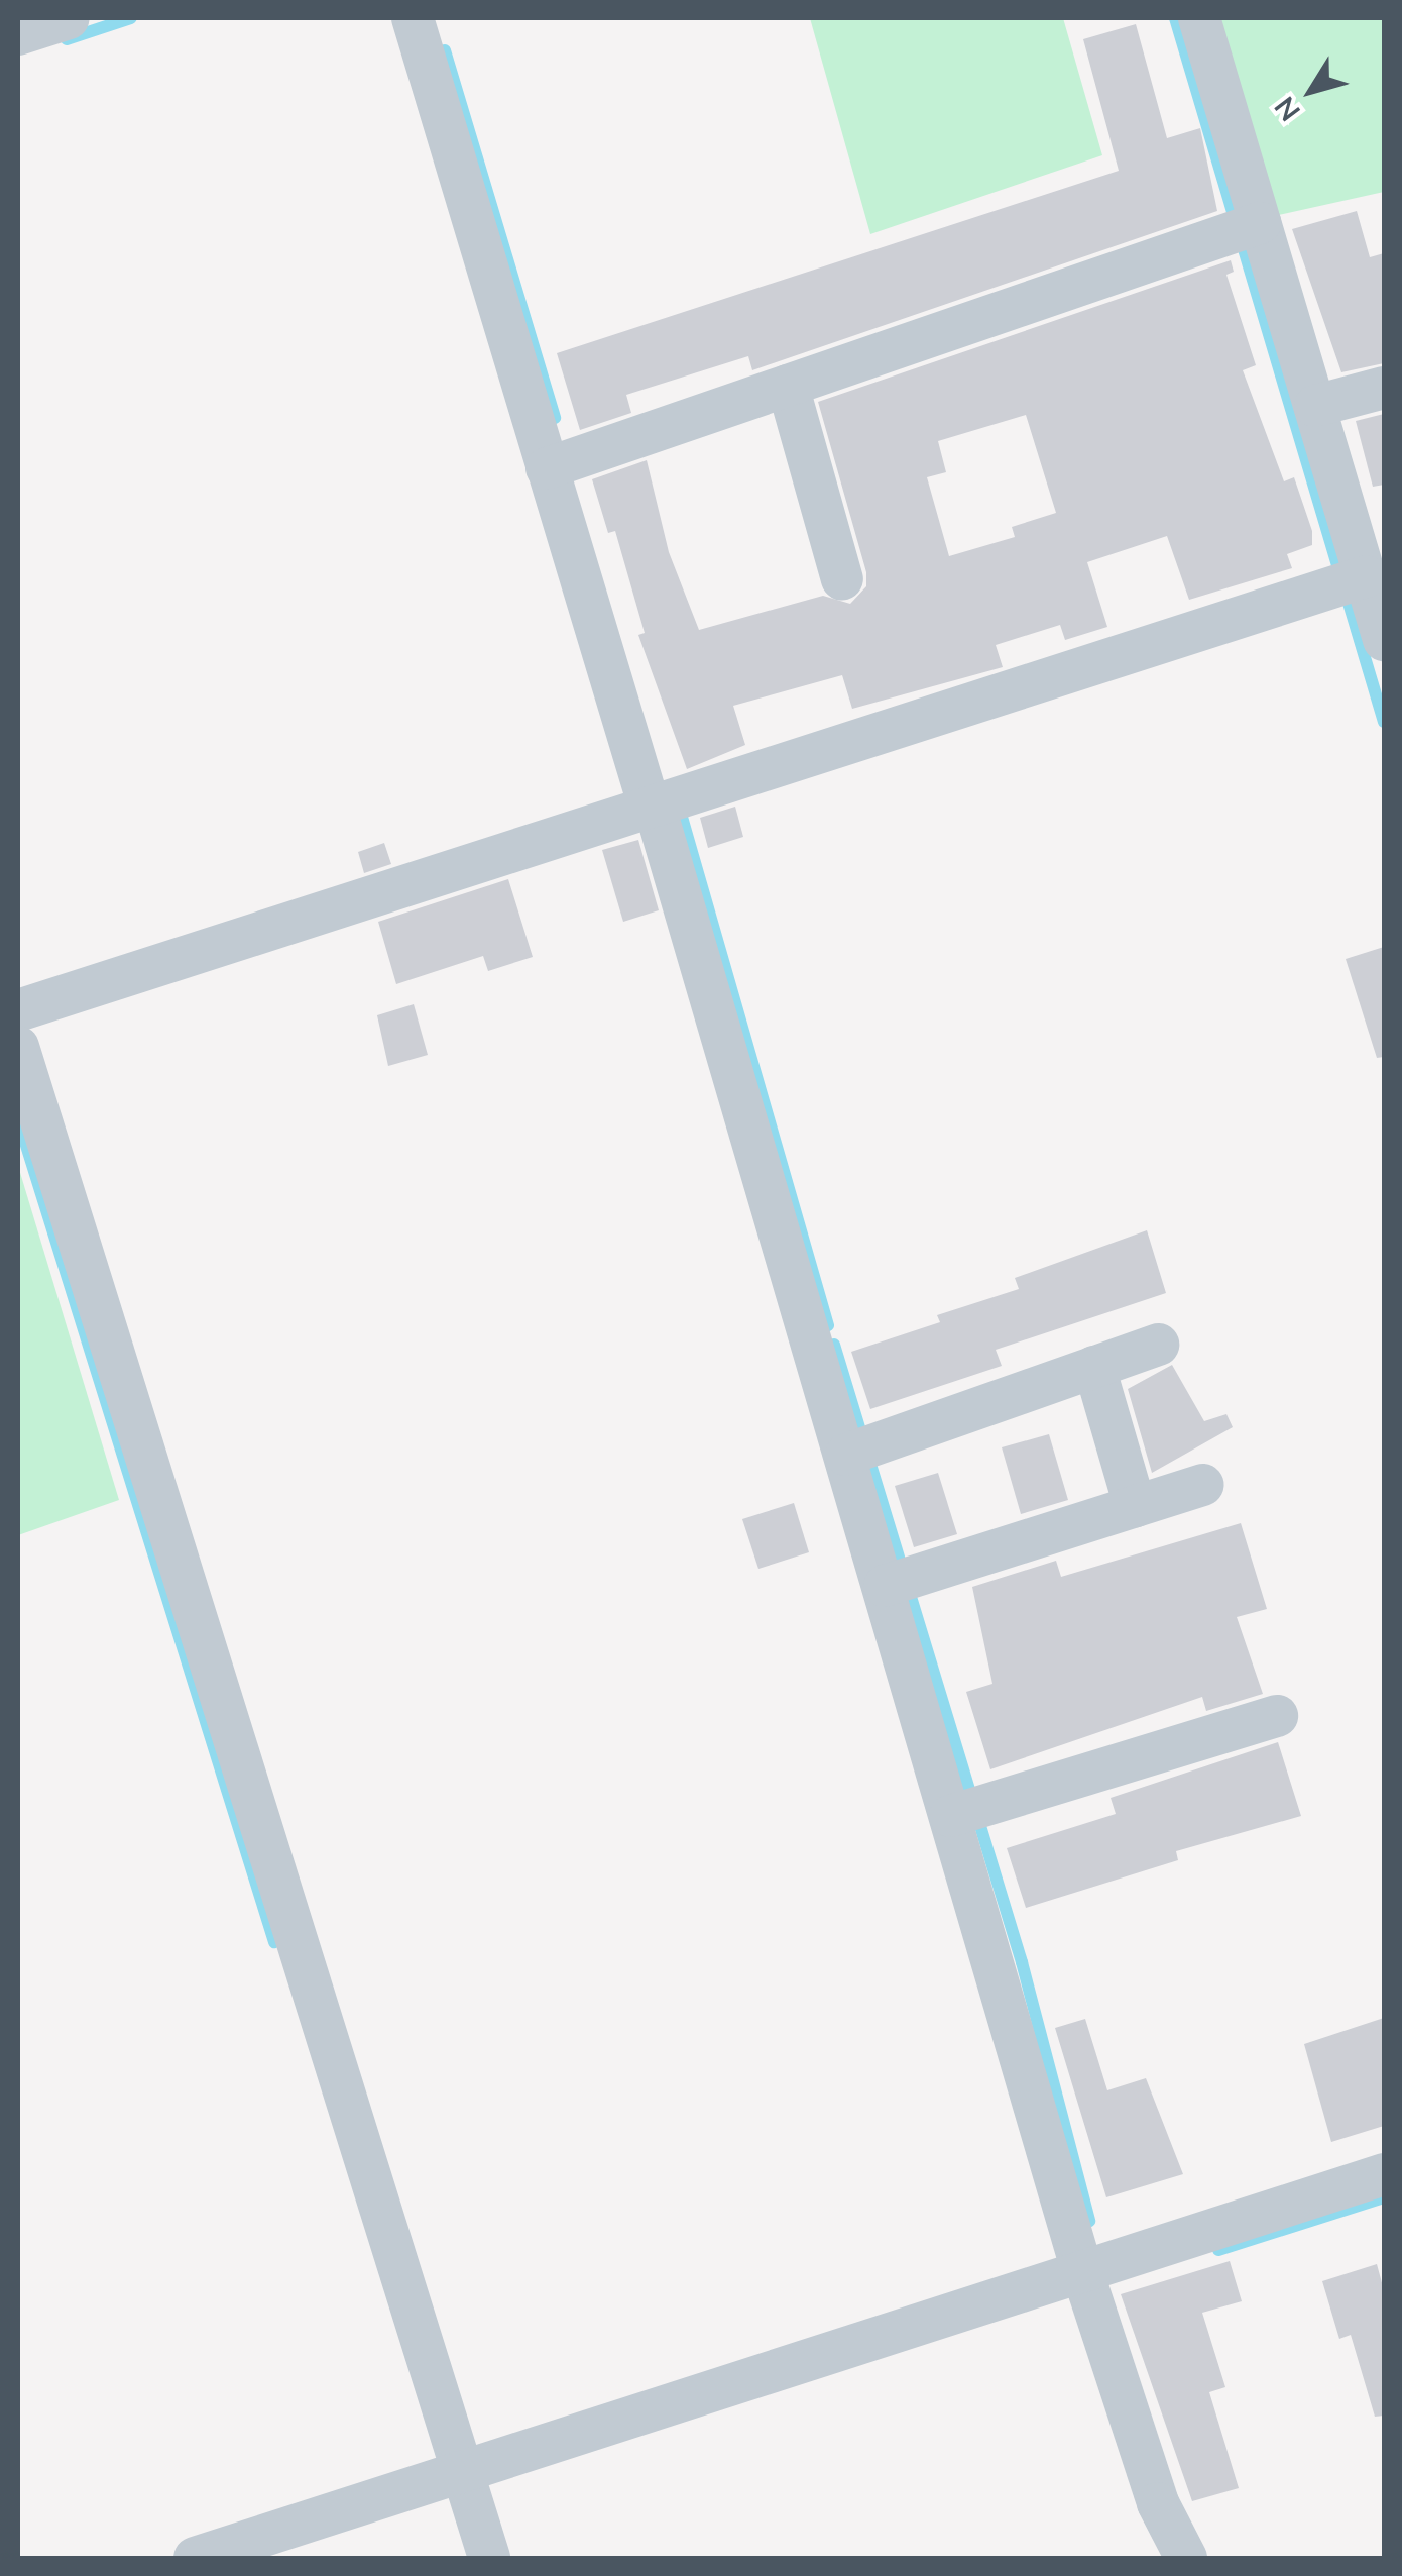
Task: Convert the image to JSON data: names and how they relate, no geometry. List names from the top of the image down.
{
  "north": "bottom left"
}
